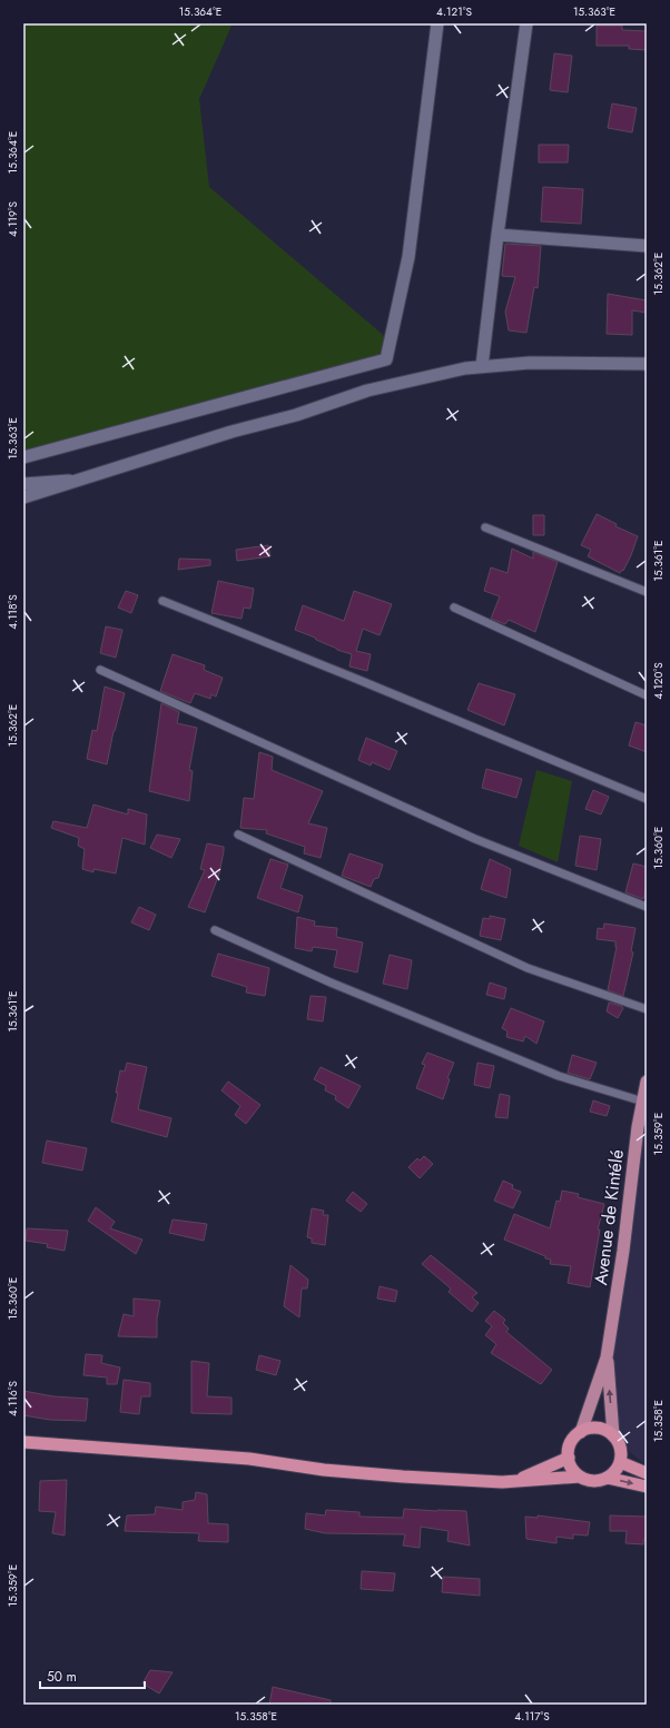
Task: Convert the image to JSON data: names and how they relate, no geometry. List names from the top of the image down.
{
  "streets": {
    "main road": ["Avenue de Kintélé"]
  },
  "scale_bar": "50 m",
  "coordinates": [
    "15.364°E",
    "4.121°S",
    "15.363°E",
    "4.119°S",
    "15.362°E",
    "15.361°E",
    "4.118°S",
    "4.120°S",
    "15.360°E",
    "15.359°E",
    "4.116°S",
    "15.358°E",
    "4.117°S"
  ]
}
